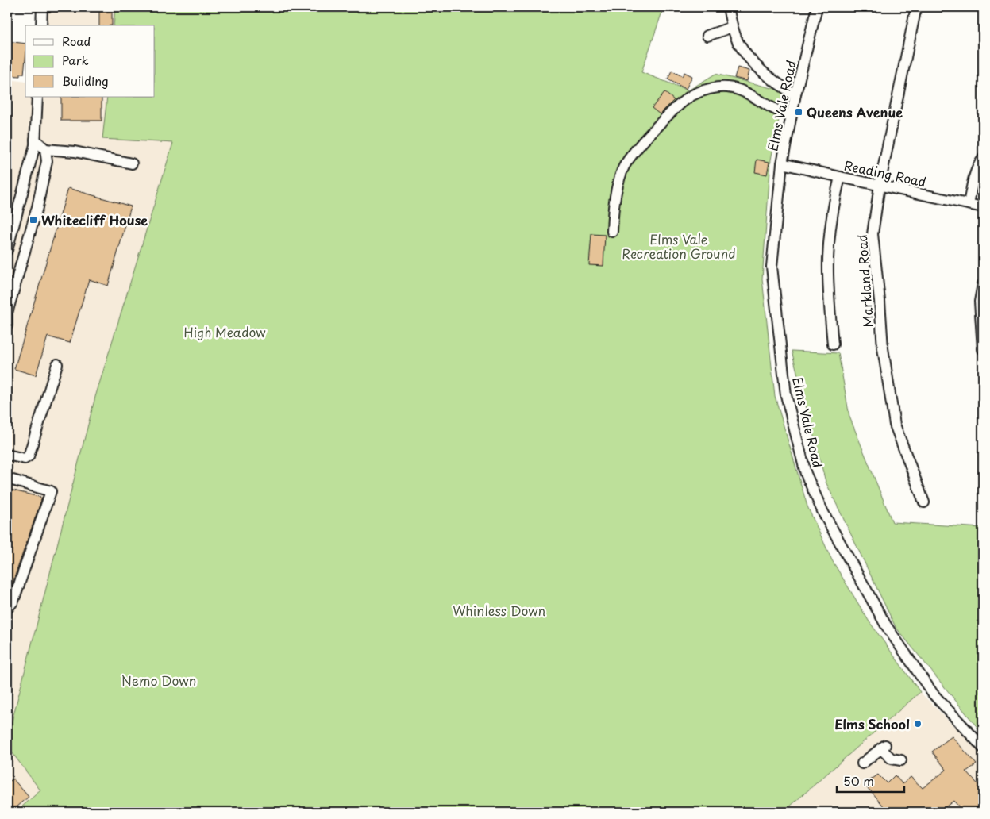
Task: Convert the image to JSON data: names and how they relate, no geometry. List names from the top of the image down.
{
  "streets": {
    "street": ["Elms Vale Road", "Reading Road", "Markland Road"]
  },
  "crossings": [
    ["Elms Vale Road", "Reading Road"],
    ["Reading Road", "Markland Road"]
  ],
  "parks": [
    "Elms Vale Recreation Ground",
    "High Meadow",
    "Whinless Down",
    "Nemo Down"
  ],
  "places": {
    "transit": ["Queens Avenue", "Whitecliff House"],
    "other": ["Elms School"]
  },
  "legend": ["Road", "Park", "Building"],
  "scale_bar": "50 m"
}
